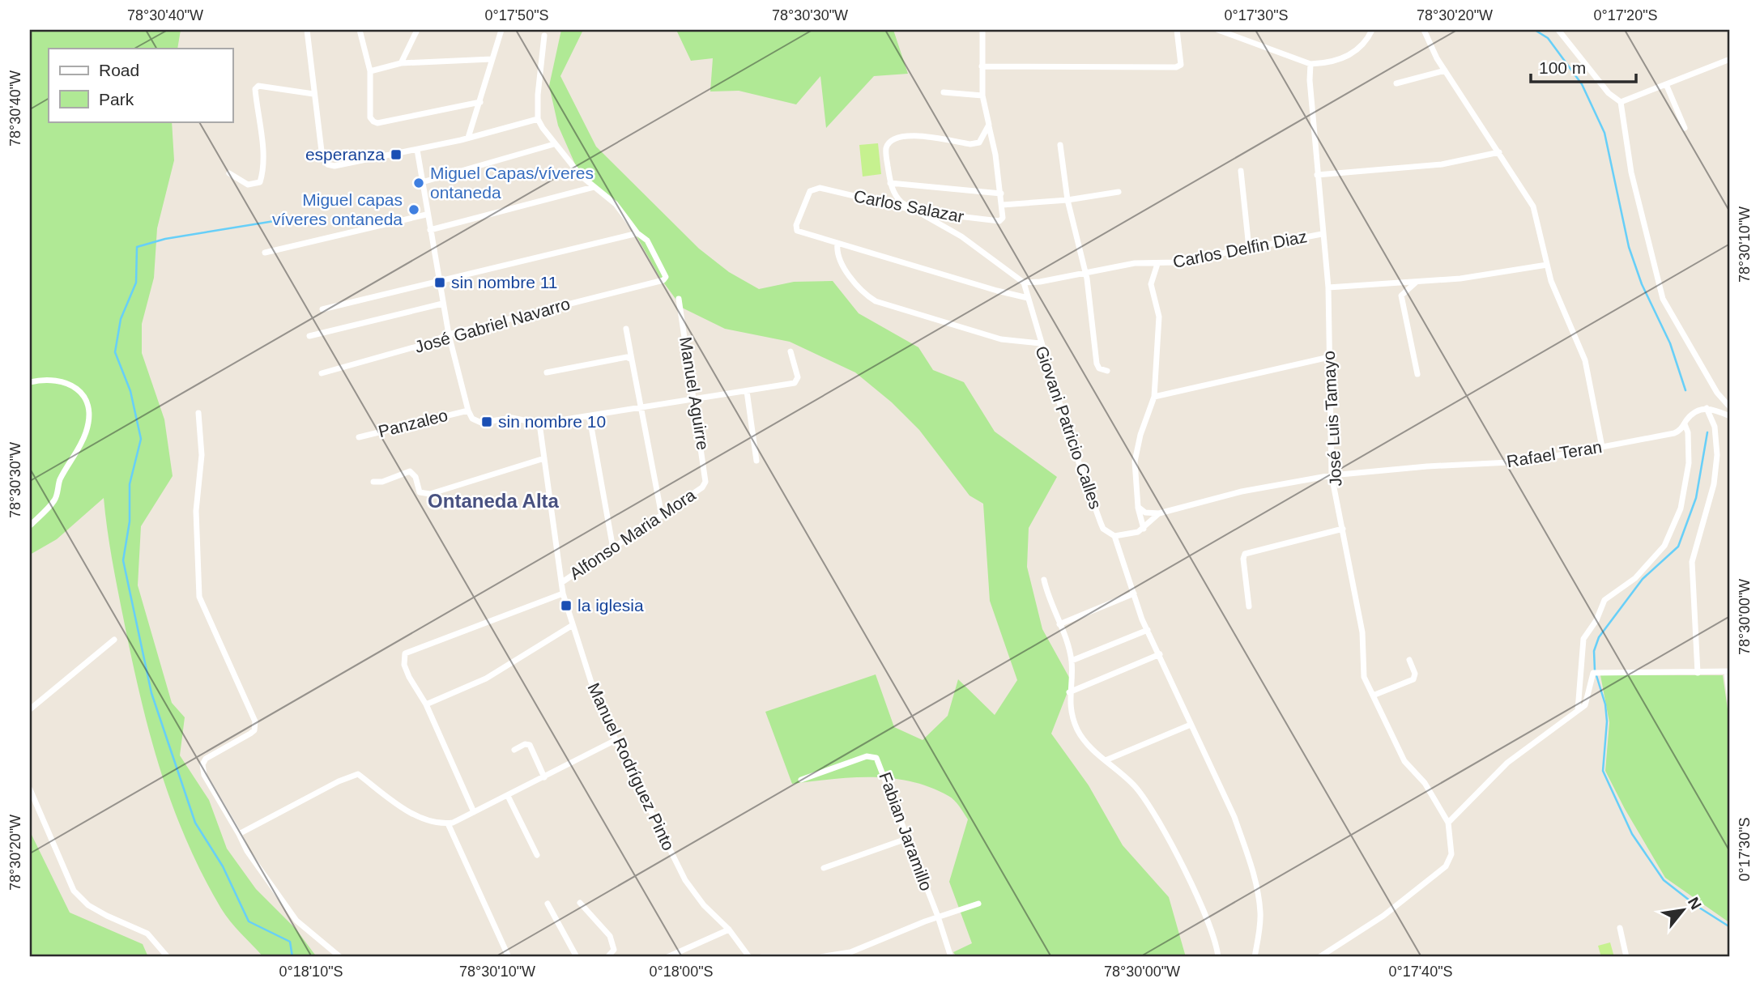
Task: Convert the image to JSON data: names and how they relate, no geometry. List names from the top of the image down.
{
  "streets": {
    "street": [
      "Carlos Salazar",
      "Carlos Delfin Diaz",
      "José Gabriel Navarro",
      "Manuel Aguirre",
      "José Luis Tamayo",
      "Panzaleo",
      "Giovani Patricio Calles",
      "Rafael Teran",
      "Alfonso Maria Mora",
      "Manuel Rodríguez Pinto",
      "Fabian Jaramillo"
    ]
  },
  "crossings": [
    ["Carlos Delfin Diaz", "José Luis Tamayo"],
    ["Manuel Aguirre", "Alfonso Maria Mora"],
    ["José Luis Tamayo", "Rafael Teran"],
    ["Alfonso Maria Mora", "Manuel Rodríguez Pinto"]
  ],
  "districts": ["Ontaneda Alta"],
  "places": {
    "transit": [
      "esperanza",
      "sin nombre 11",
      "sin nombre 10",
      "la iglesia"
    ],
    "other": ["Miguel Capas/víveres ontaneda", "Miguel capas víveres ontaneda"]
  },
  "legend": ["Road", "Park"],
  "scale_bar": "100 m",
  "north": "top right",
  "coordinates": [
    "78°30'40\"W",
    "0°17'50\"S",
    "78°30'30\"W",
    "0°17'30\"S",
    "78°30'20\"W",
    "0°17'20\"S",
    "78°30'10\"W",
    "78°30'00\"W",
    "0°18'10\"S",
    "0°18'00\"S",
    "0°17'40\"S"
  ]
}
